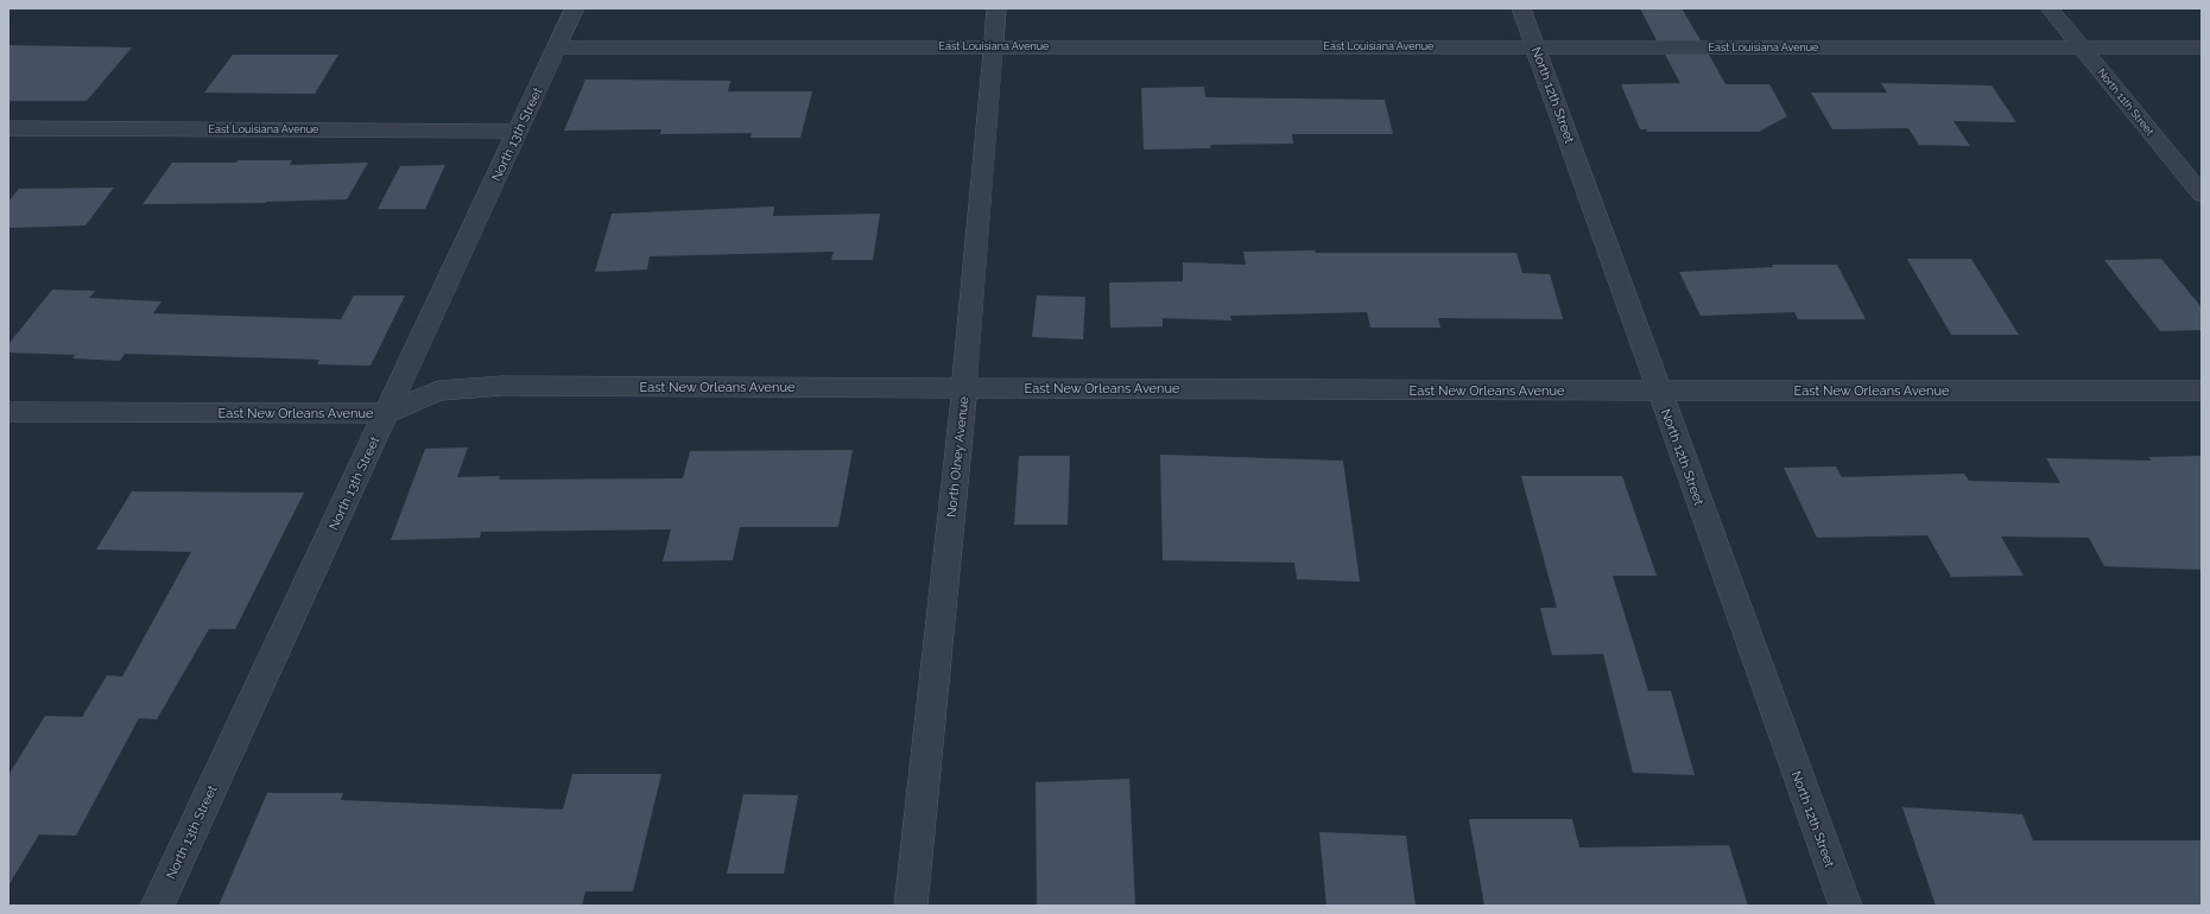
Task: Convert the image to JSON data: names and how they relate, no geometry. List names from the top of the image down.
{
  "streets": {
    "street": [
      "East Louisiana Avenue",
      "North 12th Street",
      "North 11th Street",
      "North 13th Street",
      "East New Orleans Avenue",
      "North Olney Avenue"
    ]
  },
  "crossings": [
    ["East Louisiana Avenue", "North 12th Street"],
    ["East Louisiana Avenue", "North 11th Street"],
    ["East Louisiana Avenue", "North 13th Street"],
    ["East Louisiana Avenue", "North Olney Avenue"],
    ["North 12th Street", "East New Orleans Avenue"],
    ["North 13th Street", "East New Orleans Avenue"],
    ["East New Orleans Avenue", "North Olney Avenue"]
  ]
}
